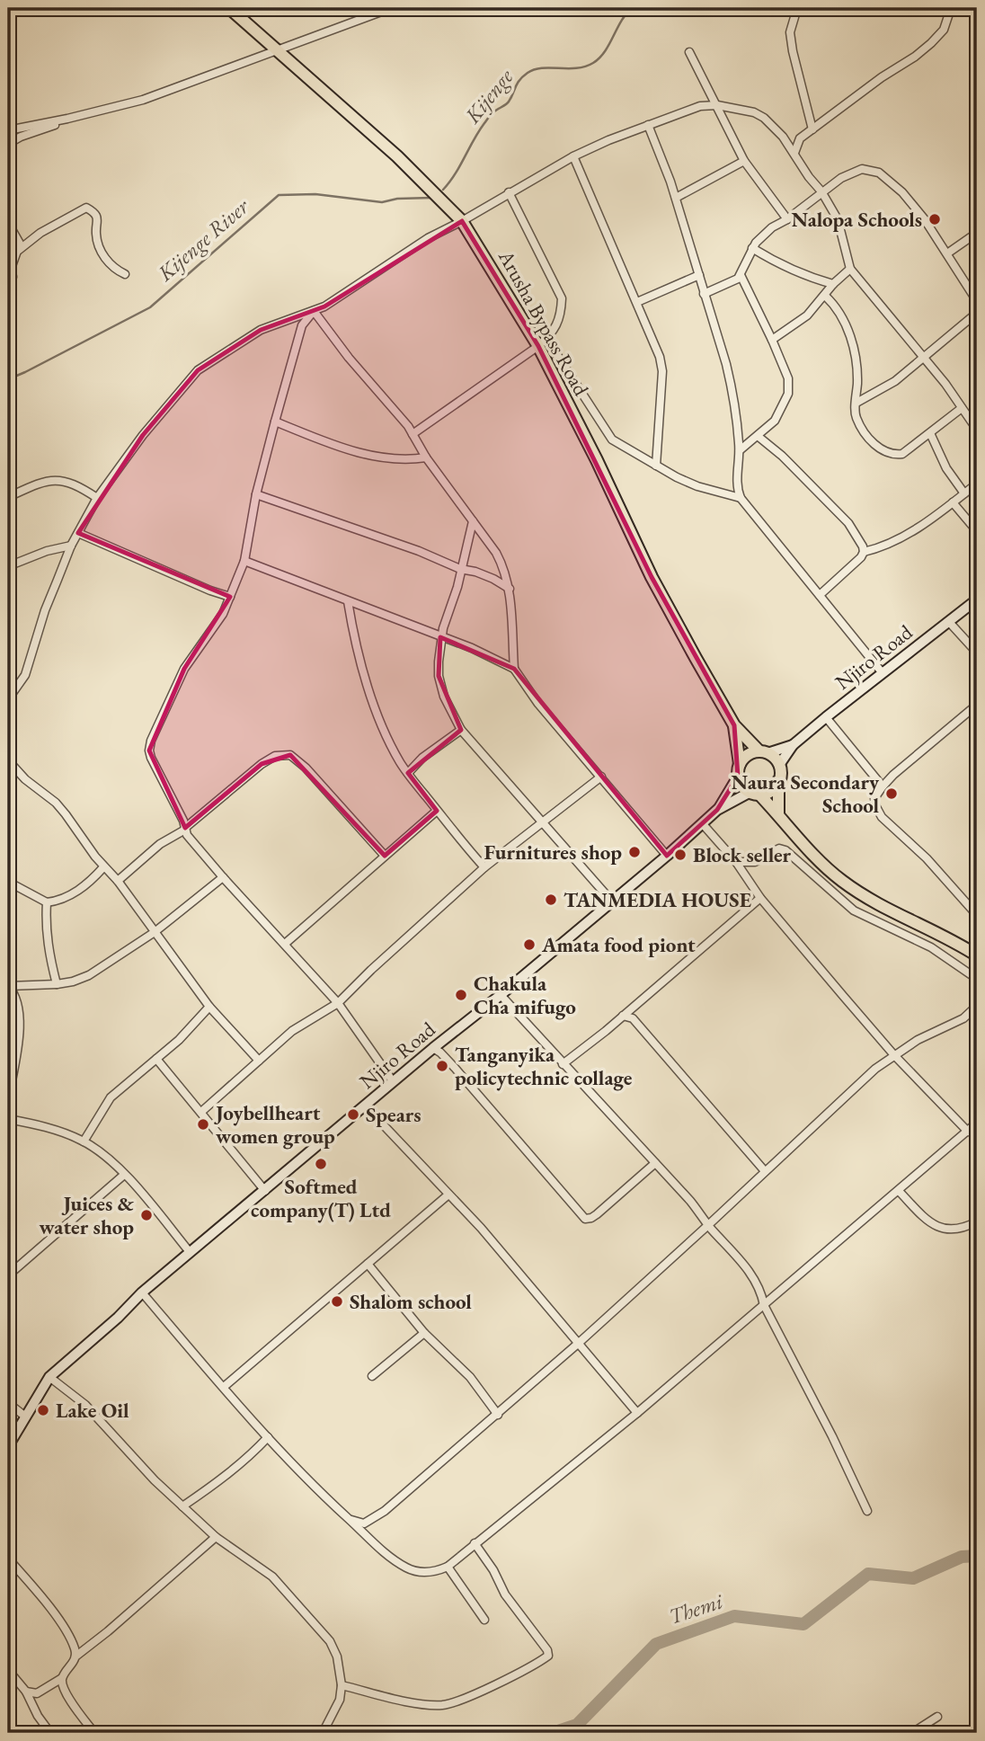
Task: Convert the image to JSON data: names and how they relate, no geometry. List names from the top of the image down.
{
  "streets": {
    "main road": ["Arusha Bypass Road"],
    "street": ["Njiro Road"]
  },
  "crossings": [
    ["Arusha Bypass Road", "Njiro Road"]
  ],
  "water": ["Kijenge", "Kijenge River", "Themi"],
  "places": [
    "Nalopa Schools",
    "Naura Secondary School",
    "Furnitures shop",
    "Block seller",
    "TANMEDIA HOUSE",
    "Amata food piont",
    "Chakula Cha mifugo",
    "Tanganyika policytechnic collage",
    "Spears",
    "Joybellheart women group",
    "Softmed company(T) Ltd",
    "Juices & water shop",
    "Shalom school",
    "Lake Oil"
  ]
}
